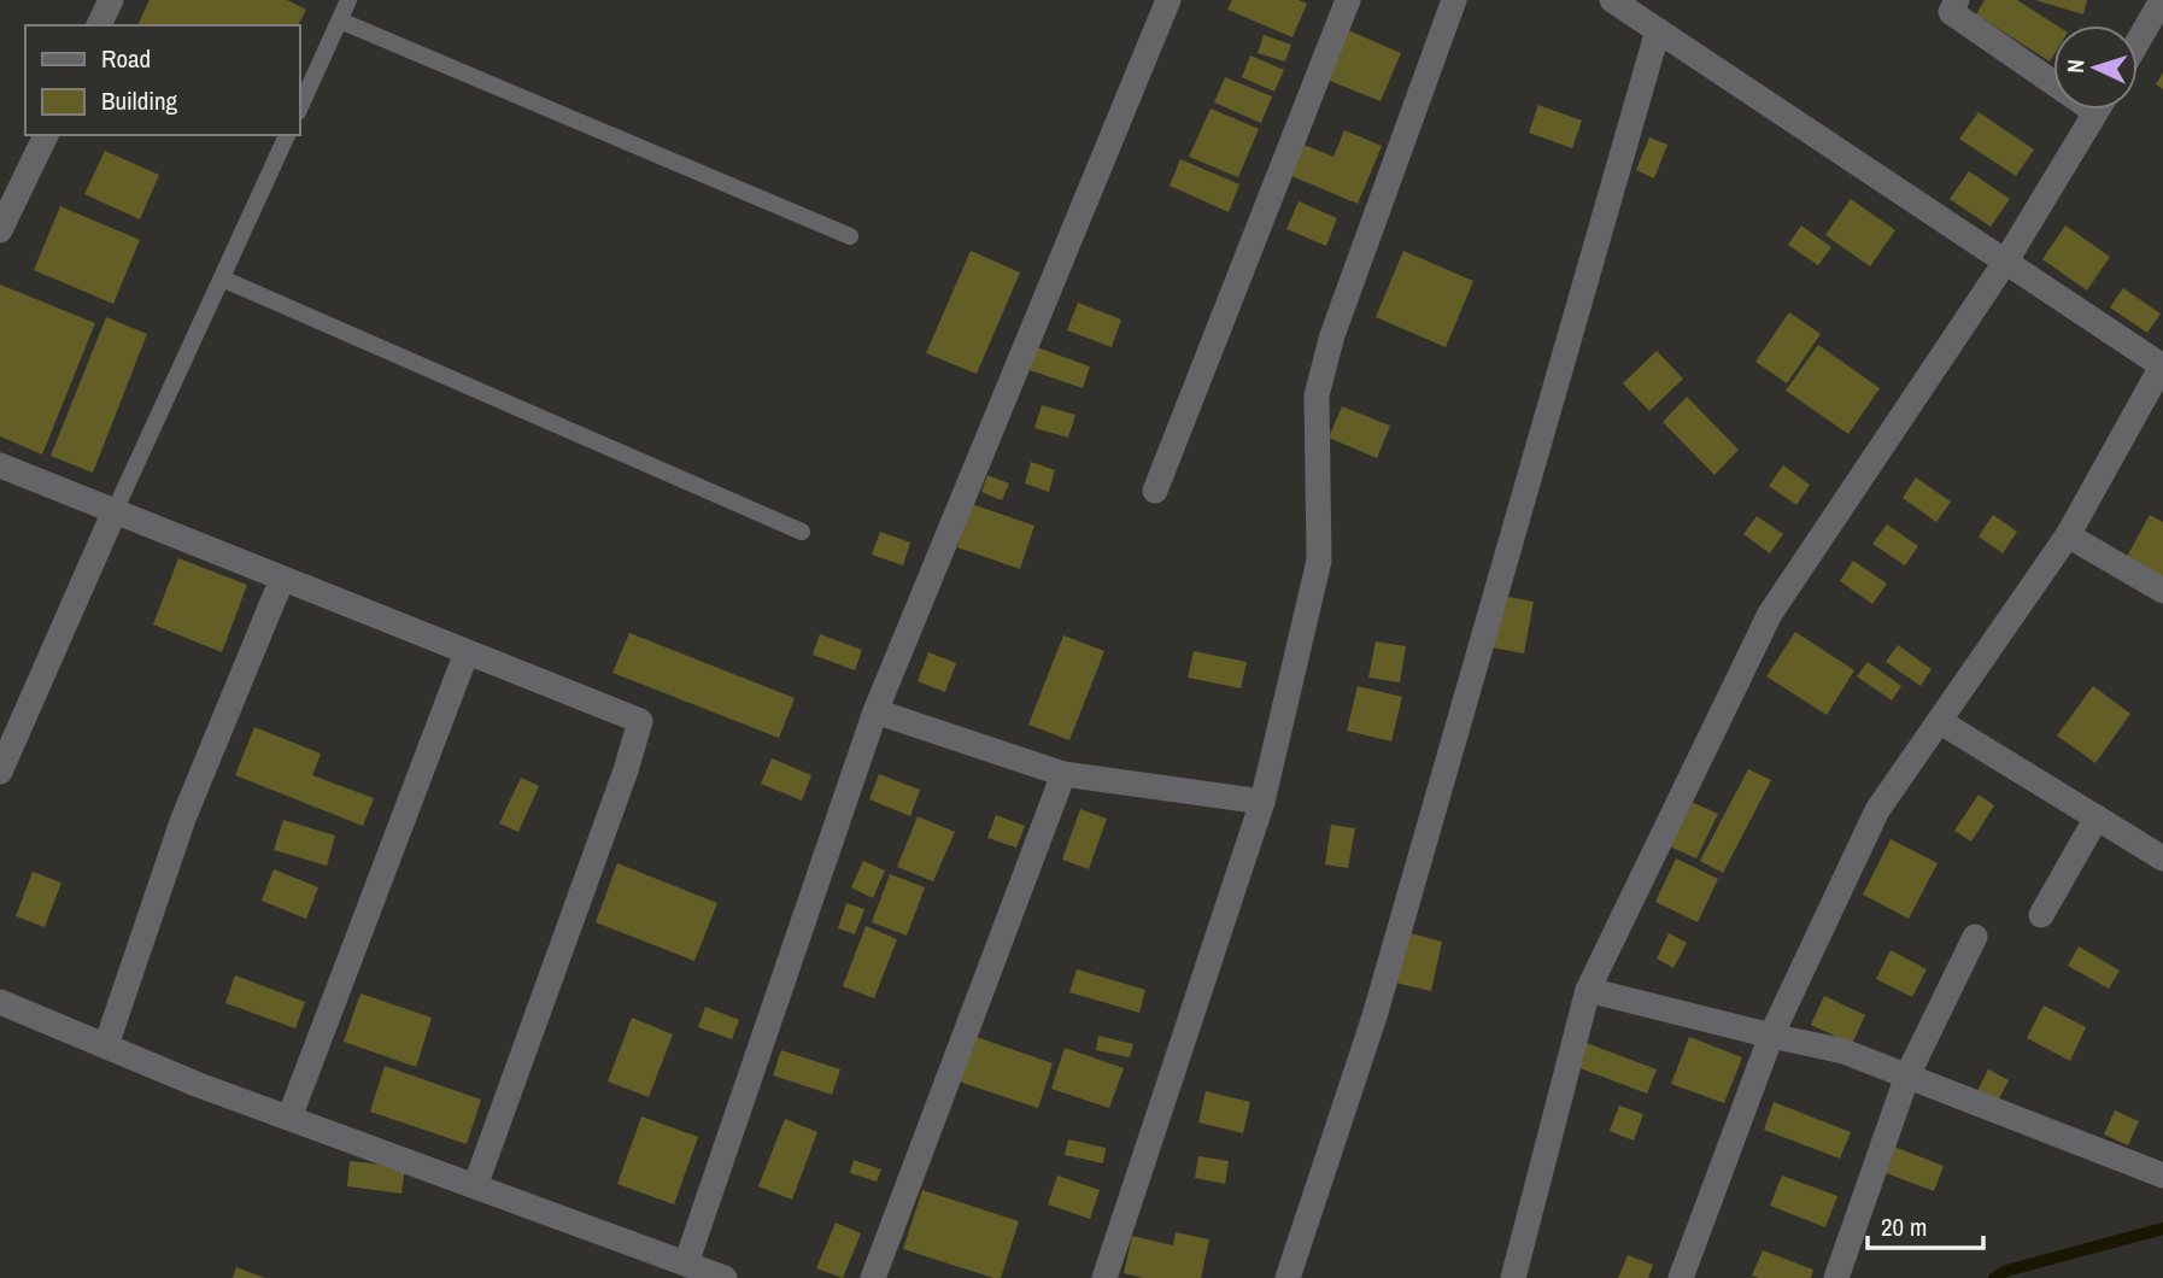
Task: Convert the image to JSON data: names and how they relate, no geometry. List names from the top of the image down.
{
  "legend": ["Road", "Building"],
  "scale_bar": "20 m",
  "north": "left"
}
